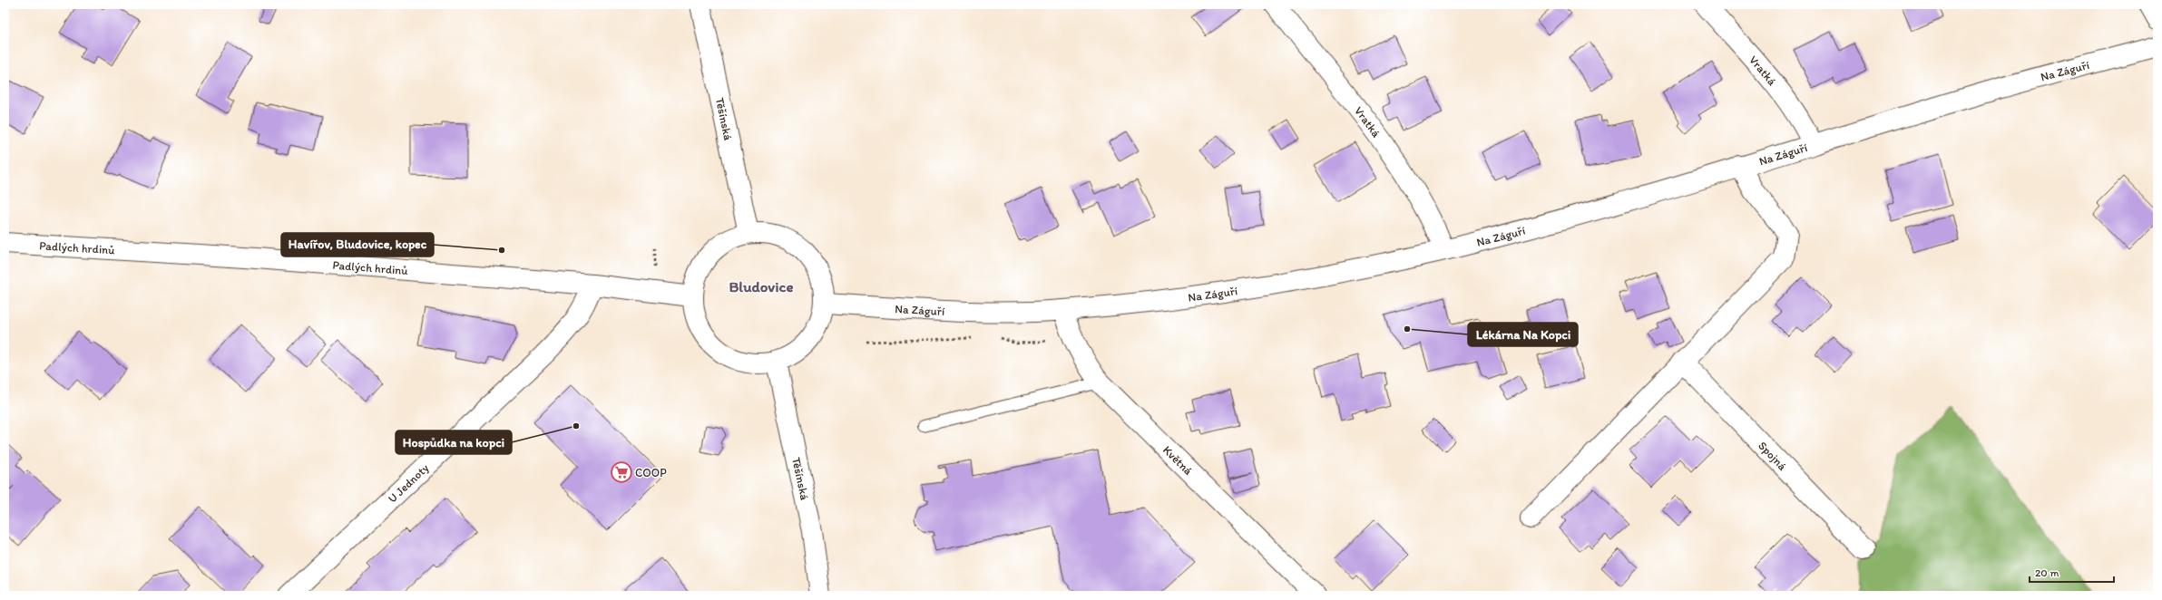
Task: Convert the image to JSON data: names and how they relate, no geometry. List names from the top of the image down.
{
  "streets": {
    "street": [
      "Na Záguří",
      "Vratká",
      "Těšínská",
      "Padlých hrdinů",
      "Spojná",
      "Květná",
      "U Jednoty"
    ]
  },
  "crossings": [
    ["Na Záguří", "Vratká"],
    ["Na Záguří", "Květná"],
    ["Padlých hrdinů", "U Jednoty"]
  ],
  "districts": ["Bludovice"],
  "places": {
    "other": ["Havířov, Bludovice, kopec", "Lékárna Na Kopci", "Hospůdka na kopci"],
    "supermarket": ["COOP"]
  },
  "scale_bar": "20 m"
}
